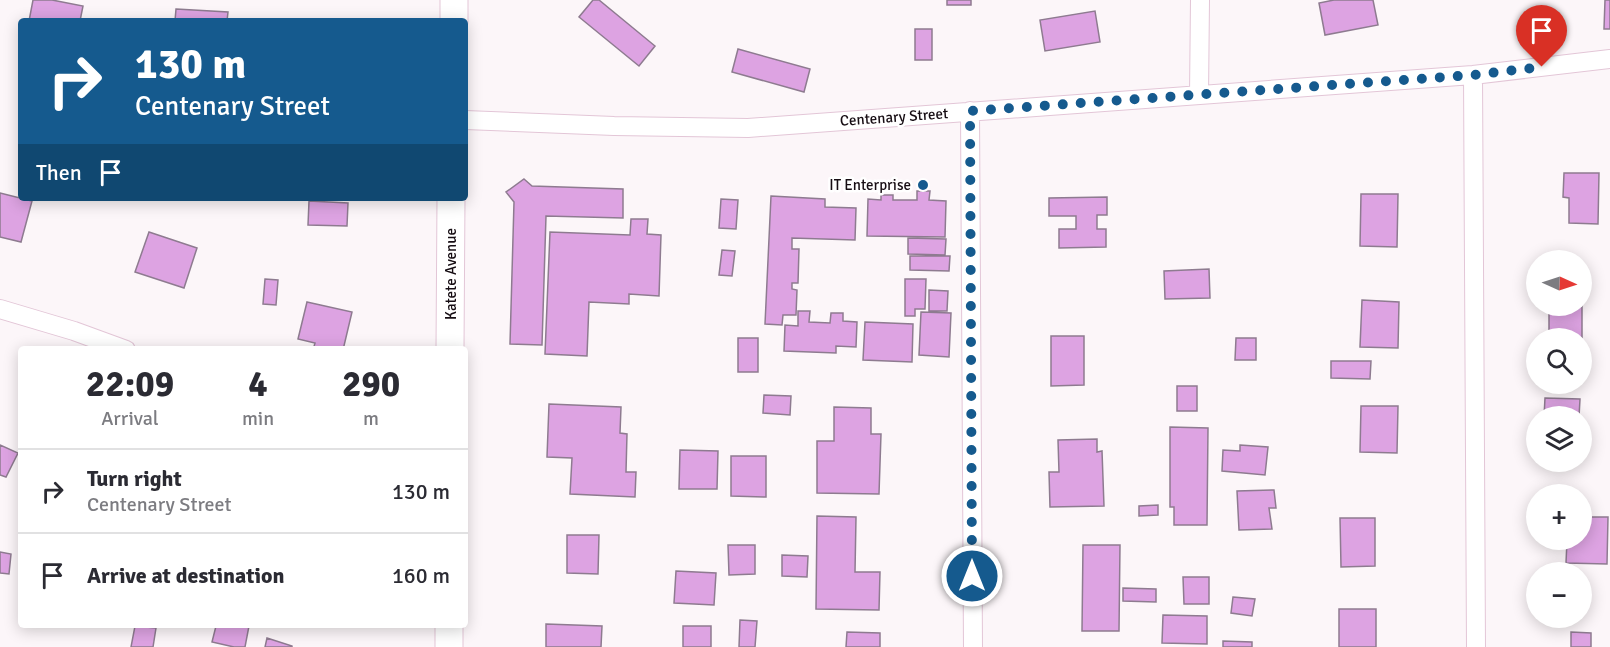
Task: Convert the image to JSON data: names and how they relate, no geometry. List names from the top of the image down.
{
  "streets": {
    "street": ["Centenary Street", "Katete Avenue"]
  },
  "places": ["IT Enterprise"],
  "north": "right",
  "page": {
    "turn": ["130 m", "Centenary Street"],
    "then": "Then",
    "map_buttons": ["+", "−"],
    "eta": [
      "22:09",
      "Arrival",
      "4",
      "min",
      "290",
      "m"
    ],
    "list": [
      {
        "name": "Turn right",
        "note": "Centenary Street",
        "value": "130 m"
      },
      {
        "name": "Arrive at destination",
        "value": "160 m"
      }
    ]
  }
}
